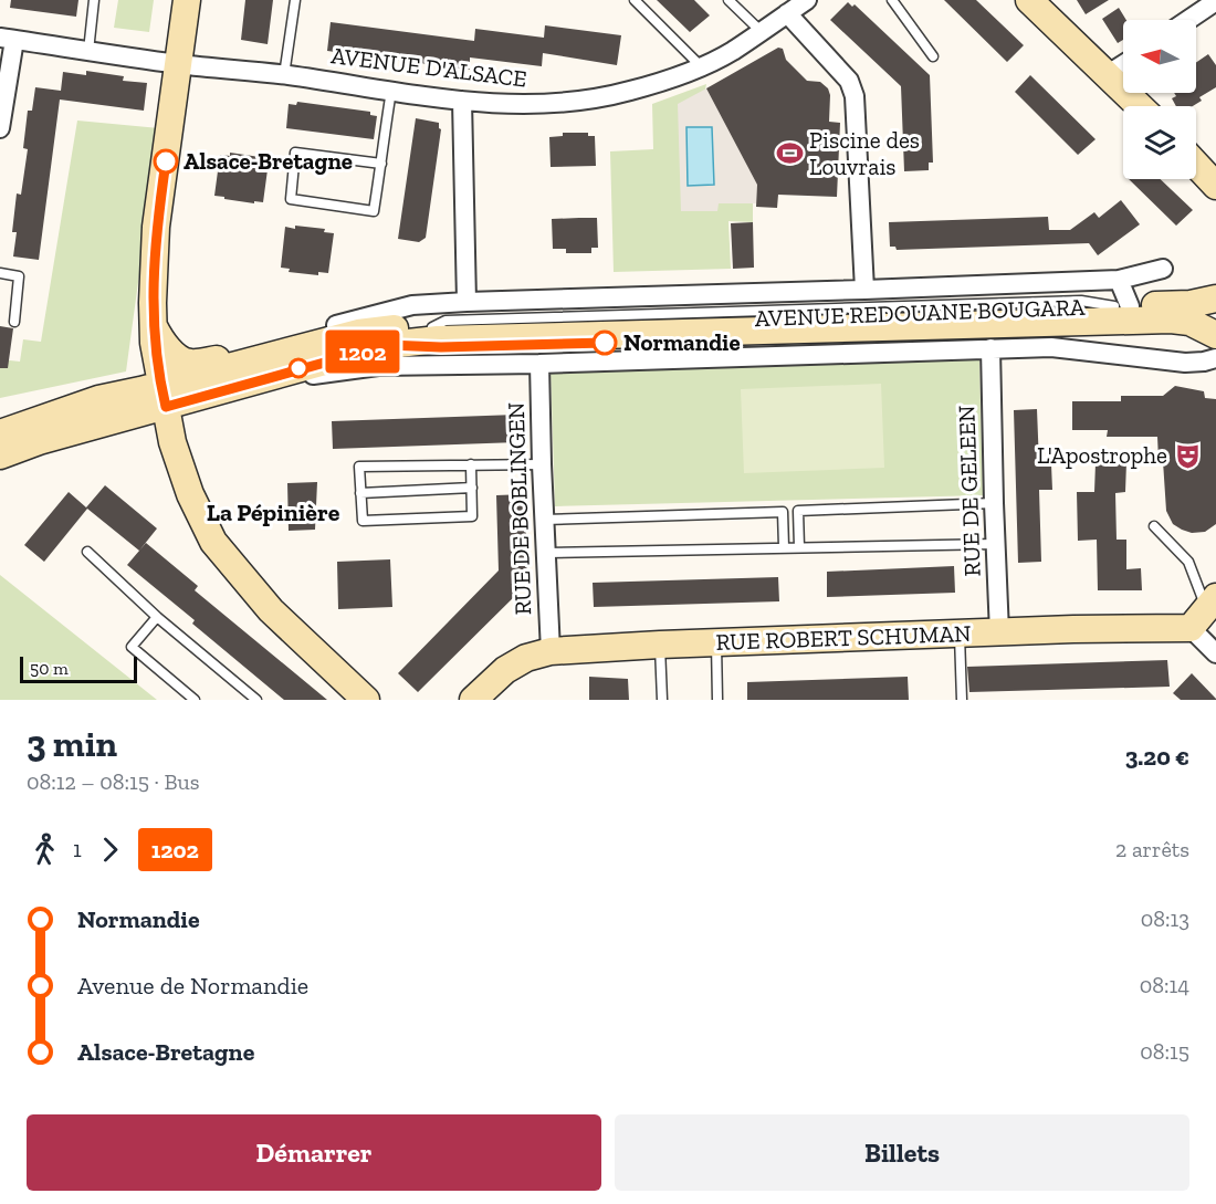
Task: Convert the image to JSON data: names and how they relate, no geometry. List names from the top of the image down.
{
  "streets": {
    "main road": ["AVENUE REDOUANE BOUGARA", "RUE ROBERT SCHUMAN"],
    "street": ["AVENUE D'ALSACE", "RUE DE GELEEN", "RUE DE BOBLINGEN"]
  },
  "crossings": [
    ["AVENUE REDOUANE BOUGARA", "RUE DE GELEEN"],
    ["AVENUE REDOUANE BOUGARA", "RUE DE BOBLINGEN"],
    ["RUE DE GELEEN", "RUE ROBERT SCHUMAN"],
    ["RUE DE BOBLINGEN", "RUE ROBERT SCHUMAN"]
  ],
  "districts": ["La Pépinière"],
  "places": {
    "sports": ["Piscine des Louvrais"],
    "other": ["Alsace-Bretagne", "Normandie"],
    "theatre": ["L'Apostrophe"]
  },
  "lines": ["bus line 1202"],
  "scale_bar": "50 m",
  "north": "left",
  "page": {
    "on_map": "1202",
    "scale": "50 m",
    "heading": ["3 min", "08:12 – 08:15 · Bus", "3.20 €"],
    "legs": ["1", "1202", "2 arrêts"],
    "list": [
      {
        "name": "Normandie",
        "value": "08:13"
      },
      {
        "name": "Avenue de Normandie",
        "value": "08:14"
      },
      {
        "name": "Alsace-Bretagne",
        "value": "08:15"
      }
    ],
    "buttons": ["Démarrer", "Billets"]
  }
}
